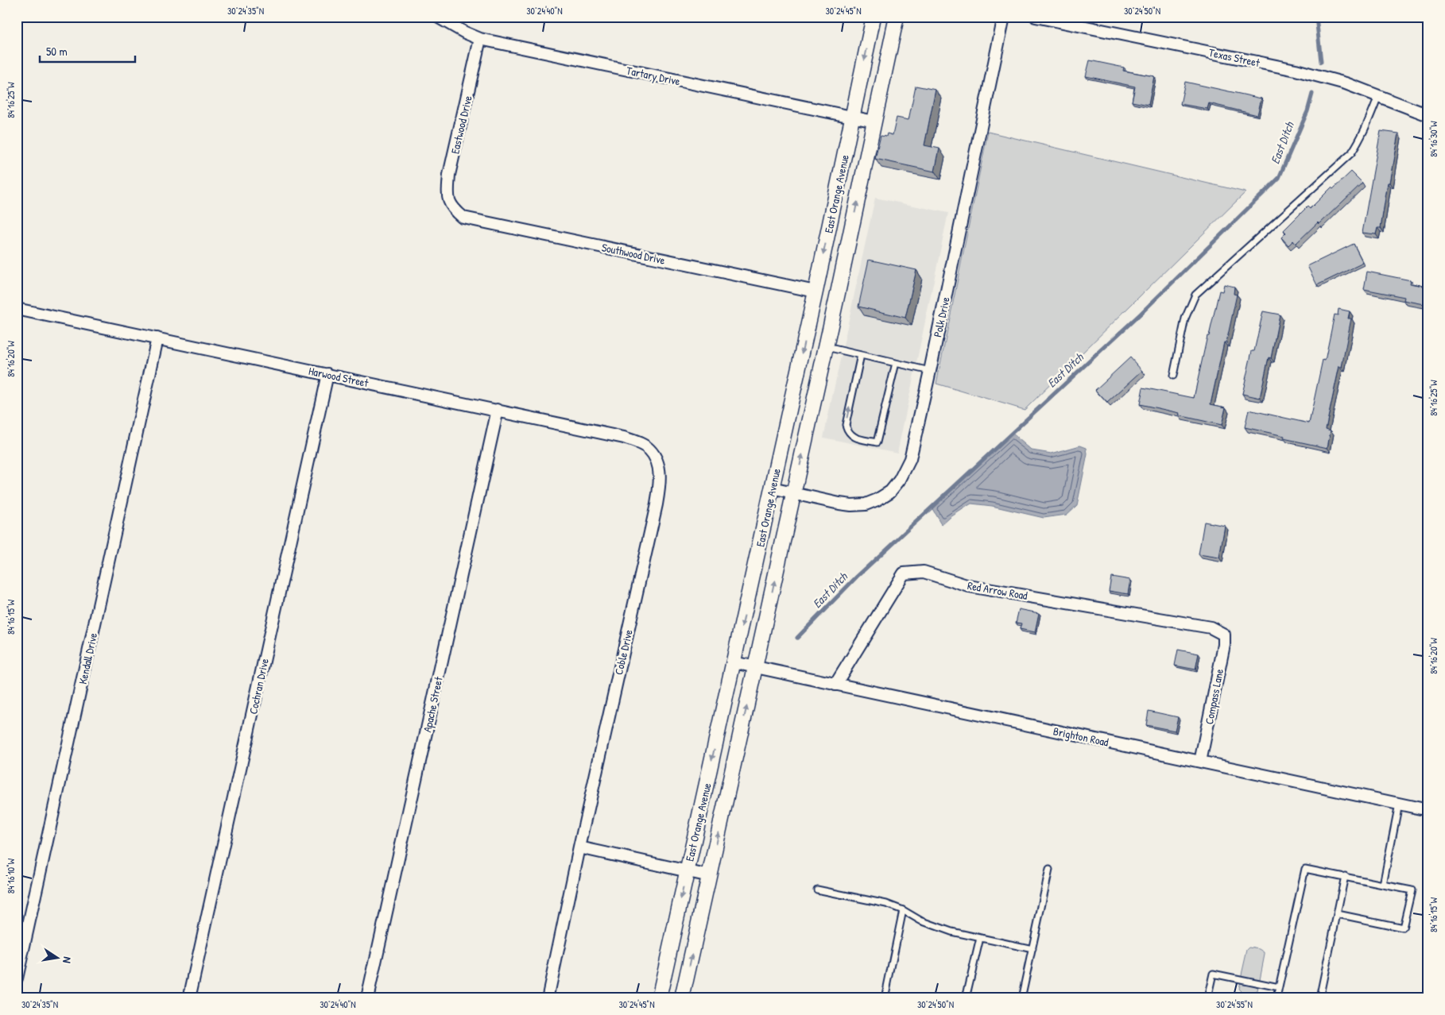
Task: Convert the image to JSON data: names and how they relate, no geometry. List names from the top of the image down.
{
  "streets": {
    "street": [
      "Texas Street",
      "Tartary Drive",
      "Eastwood Drive",
      "East Orange Avenue",
      "Southwood Drive",
      "Polk Drive",
      "Harwood Street",
      "Red Arrow Road",
      "Coble Drive",
      "Kendall Drive",
      "Cochran Drive",
      "Compass Lane",
      "Apache Street",
      "Brighton Road"
    ]
  },
  "crossings": [
    ["Tartary Drive", "Eastwood Drive"],
    ["Tartary Drive", "East Orange Avenue"],
    ["Eastwood Drive", "Southwood Drive"],
    ["East Orange Avenue", "Southwood Drive"],
    ["East Orange Avenue", "Polk Drive"],
    ["East Orange Avenue", "Brighton Road"],
    ["Harwood Street", "Coble Drive"],
    ["Harwood Street", "Kendall Drive"],
    ["Harwood Street", "Cochran Drive"],
    ["Harwood Street", "Apache Street"],
    ["Red Arrow Road", "Compass Lane"],
    ["Red Arrow Road", "Brighton Road"],
    ["Compass Lane", "Brighton Road"]
  ],
  "water": ["East Ditch"],
  "scale_bar": "50 m",
  "north": "right",
  "coordinates": [
    "30°24'35\"N",
    "30°24'40\"N",
    "30°24'45\"N",
    "30°24'50\"N",
    "84°16'25\"W",
    "84°16'30\"W",
    "84°16'20\"W",
    "84°16'15\"W",
    "84°16'10\"W",
    "30°24'55\"N"
  ]
}
